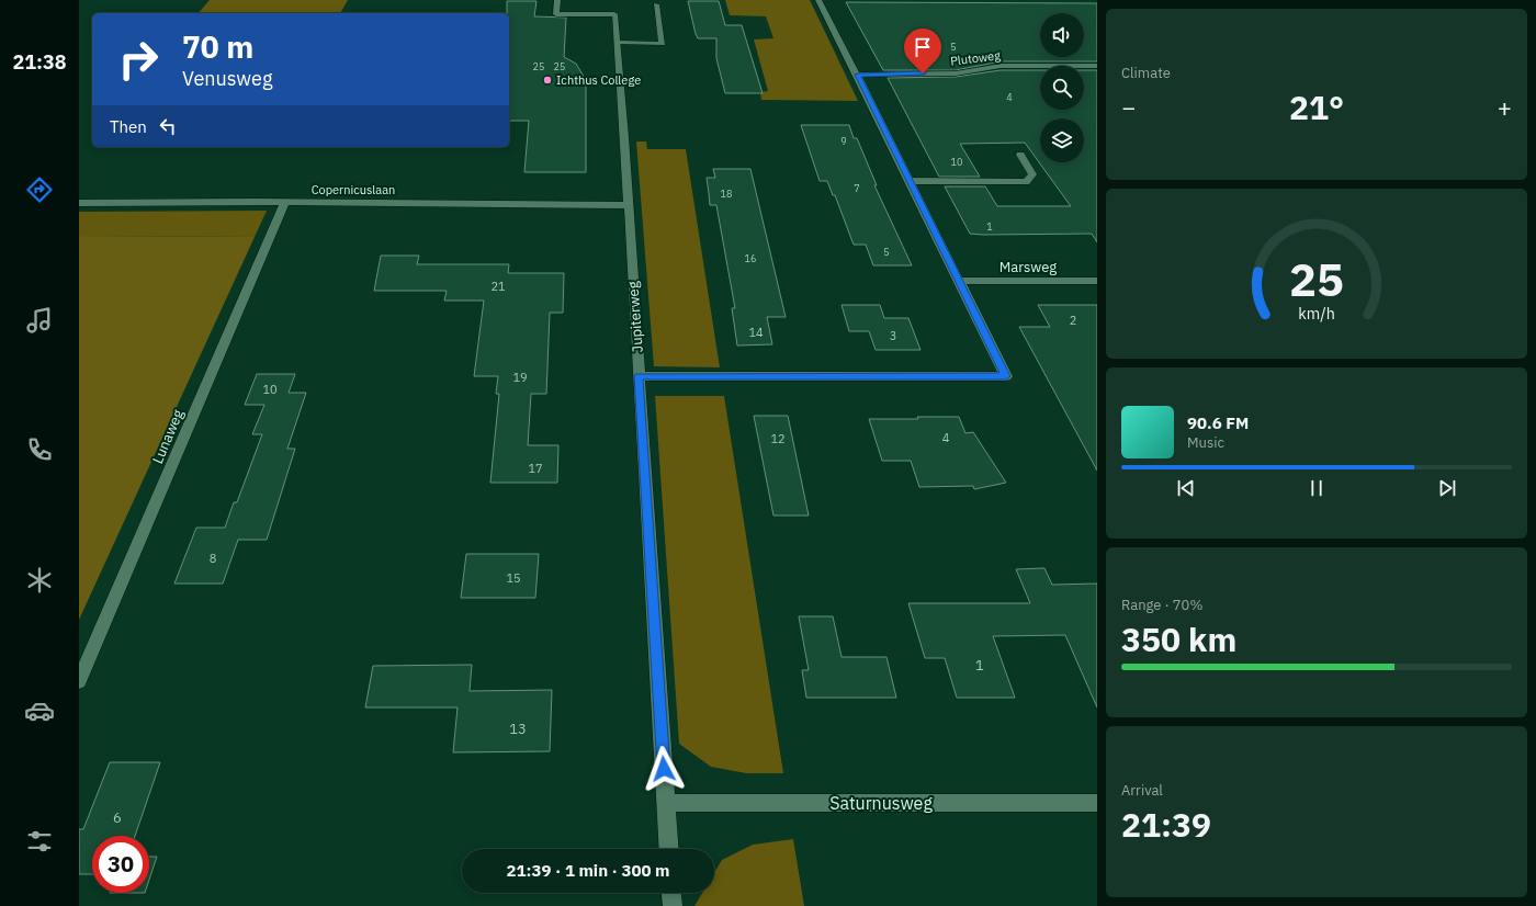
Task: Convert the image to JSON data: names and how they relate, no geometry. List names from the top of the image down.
{
  "streets": {
    "street": [
      "Plutoweg",
      "Copernicuslaan",
      "Marsweg",
      "Jupiterweg",
      "Lunaweg",
      "Saturnusweg"
    ]
  },
  "crossings": [
    ["Copernicuslaan", "Jupiterweg"],
    ["Copernicuslaan", "Lunaweg"],
    ["Jupiterweg", "Saturnusweg"]
  ],
  "places": ["Ichthus College"],
  "house_numbers": [
    "5",
    "25",
    "25",
    "4",
    "9",
    "10",
    "7",
    "18",
    "1",
    "5",
    "16",
    "21",
    "2",
    "14",
    "3",
    "19",
    "10",
    "4",
    "12",
    "17",
    "8",
    "15",
    "1",
    "13",
    "6"
  ],
  "page": {
    "tabs": "21:38",
    "tile": [
      "Climate",
      ["Range · 70%", "350 km"],
      ["Arrival", "21:39"]
    ],
    "turn": ["70 m", "Venusweg"],
    "heat": ["−", "21°", "+"],
    "then": "Then",
    "song": ["90.6 FM", "Music"],
    "limit": "30",
    "trip": "21:39 · 1 min · 300 m",
    "gauge": ["25", "km/h"]
  }
}
